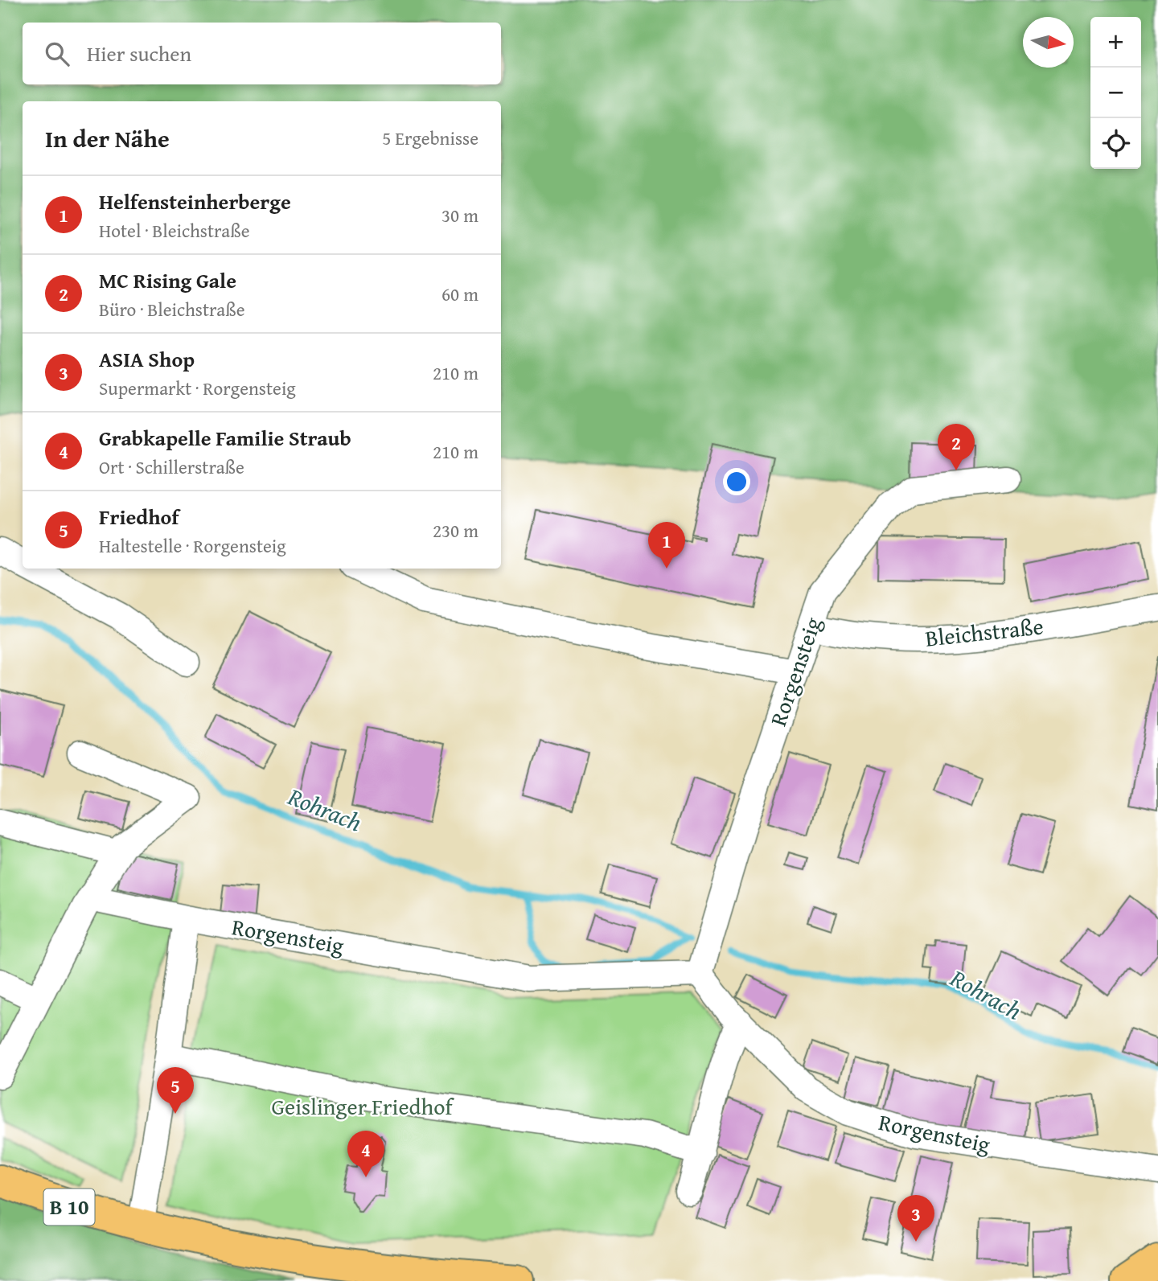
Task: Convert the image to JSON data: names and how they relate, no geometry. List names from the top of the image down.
{
  "streets": {
    "main road": ["B 10"],
    "street": ["Bleichstraße", "Rorgensteig"]
  },
  "crossings": [
    ["Bleichstraße", "Rorgensteig"]
  ],
  "water": ["Rohrach"],
  "parks": ["Geislinger Friedhof"],
  "north": "right",
  "page": {
    "map_buttons": ["+", "−"],
    "search": "Hier suchen",
    "heading": ["In der Nähe", "5 Ergebnisse"],
    "list": [
      {
        "mark": "1",
        "name": "Helfensteinherberge",
        "note": "Hotel · Bleichstraße",
        "value": "30 m"
      },
      {
        "mark": "2",
        "name": "MC Rising Gale",
        "note": "Büro · Bleichstraße",
        "value": "60 m"
      },
      {
        "mark": "3",
        "name": "ASIA Shop",
        "note": "Supermarkt · Rorgensteig",
        "value": "210 m"
      },
      {
        "mark": "4",
        "name": "Grabkapelle Familie Straub",
        "note": "Ort · Schillerstraße",
        "value": "210 m"
      },
      {
        "mark": "5",
        "name": "Friedhof",
        "note": "Haltestelle · Rorgensteig",
        "value": "230 m"
      }
    ],
    "pins": [
      "2",
      "1",
      "5",
      "4",
      "3"
    ]
  }
}
